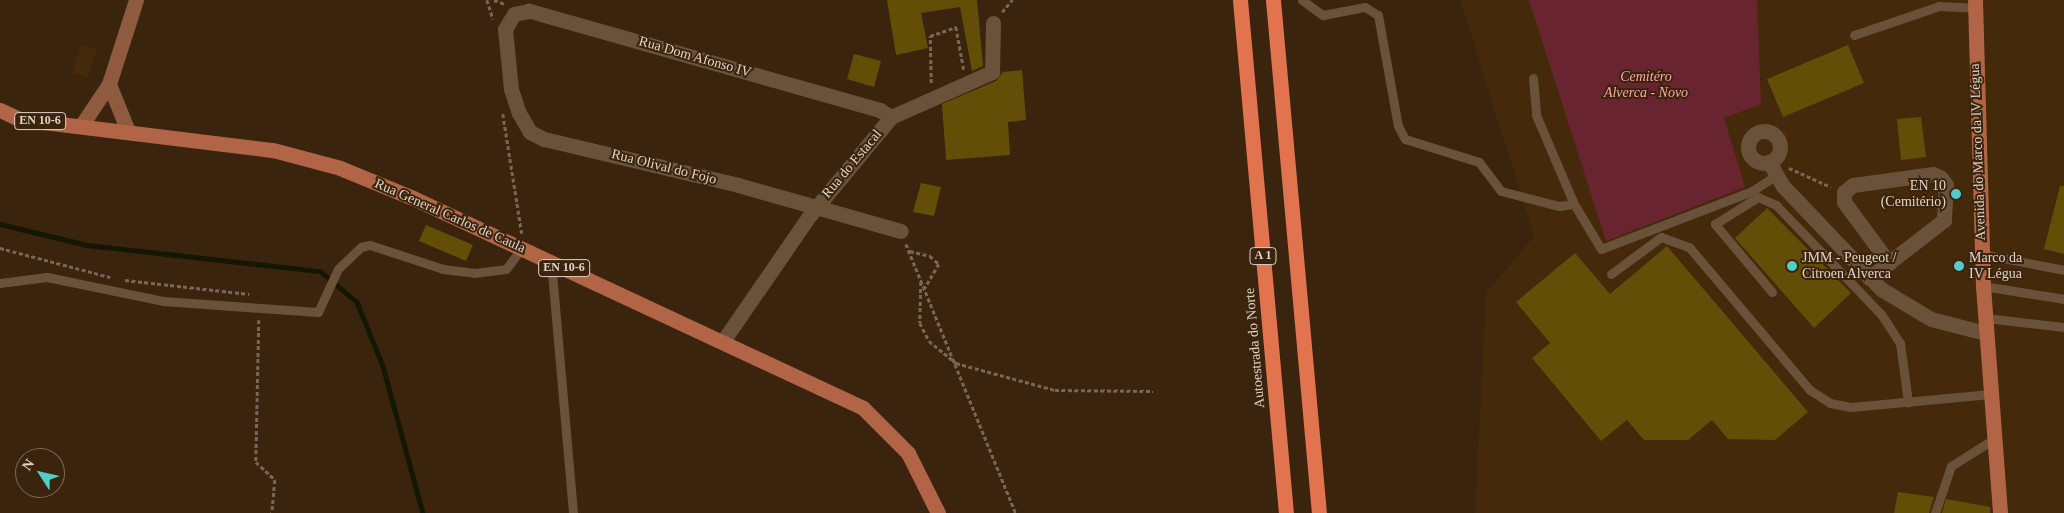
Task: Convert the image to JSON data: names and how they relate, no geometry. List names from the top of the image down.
{
  "streets": {
    "highway": ["A 1", "Autoestrada do Norte"],
    "main road": ["EN 10-6", "Avenida do Marco da IV Légua", "Rua General Carlos de Caula"],
    "street": ["Rua Dom Afonso IV", "Rua do Estacal", "Rua Olival do Fojo"]
  },
  "crossings": [
    ["Rua Dom Afonso IV", "Rua do Estacal"],
    ["Rua Dom Afonso IV", "Rua Olival do Fojo"],
    ["Rua do Estacal", "Rua Olival do Fojo"],
    ["Rua do Estacal", "Rua General Carlos de Caula"]
  ],
  "parks": ["Cemitéro Alverca - Novo"],
  "places": ["EN 10 (Cemitério)", "JMM - Peugeot / Citroen Alverca", "Marco da IV Légua"],
  "north": "top left"
}
